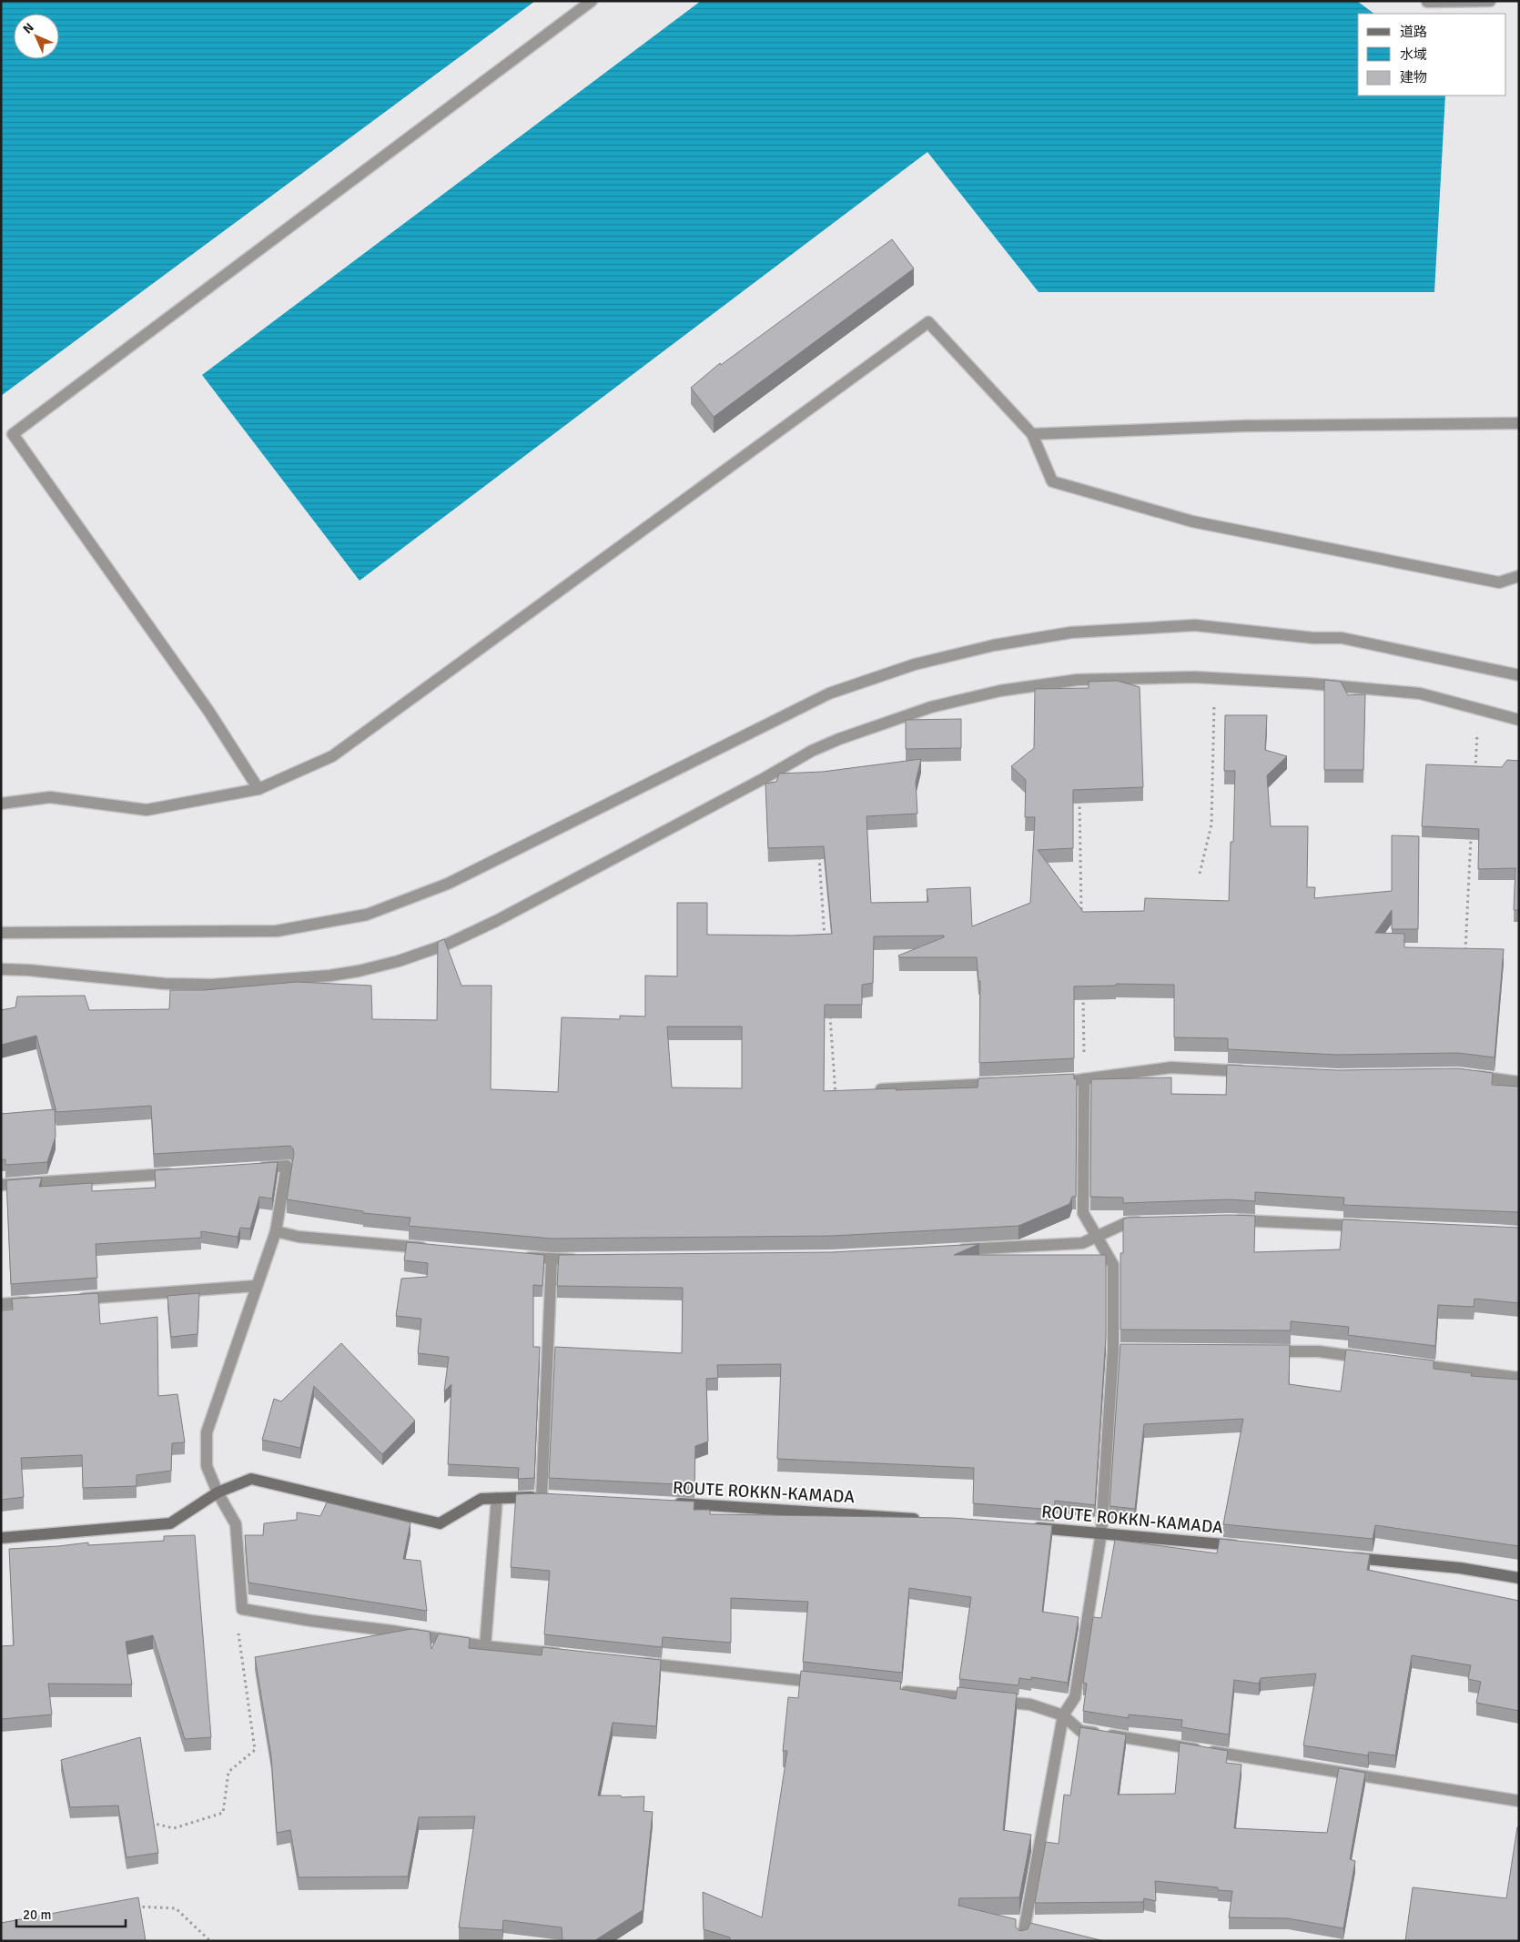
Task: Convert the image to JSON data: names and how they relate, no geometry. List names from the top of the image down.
{
  "streets": {
    "main road": ["ROUTE ROKKN-KAMADA"]
  },
  "legend": ["道路", "水域", "建物"],
  "scale_bar": "20 m",
  "north": "top left"
}
